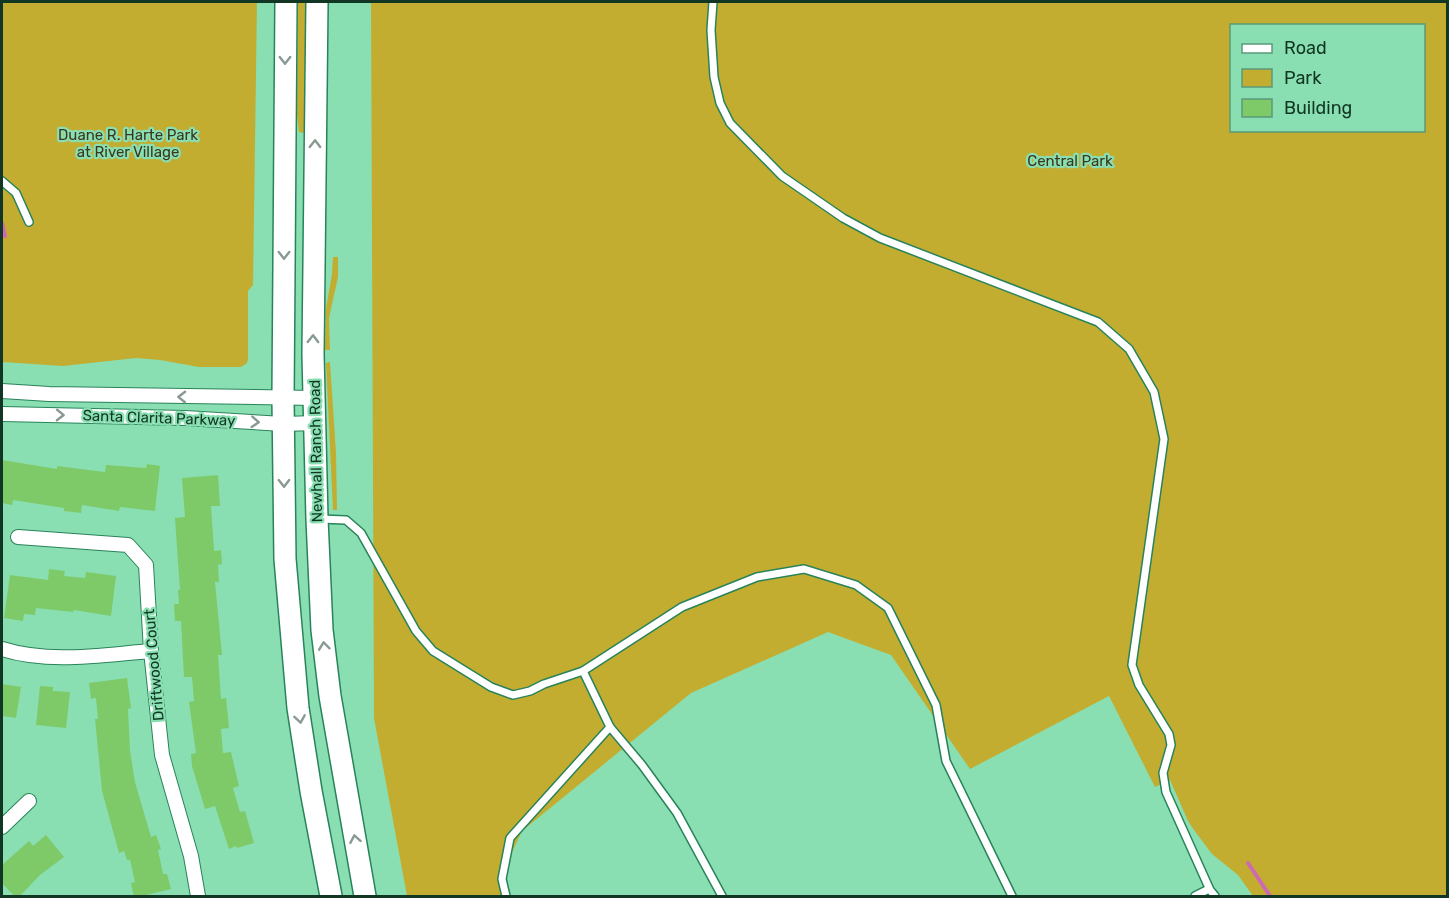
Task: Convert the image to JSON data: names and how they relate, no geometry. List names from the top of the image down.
{
  "streets": {
    "main road": ["Newhall Ranch Road"],
    "street": ["Santa Clarita Parkway", "Driftwood Court"]
  },
  "crossings": [
    ["Santa Clarita Parkway", "Newhall Ranch Road"]
  ],
  "parks": ["Duane R. Harte Park at River Village", "Central Park"],
  "legend": ["Road", "Park", "Building"]
}
